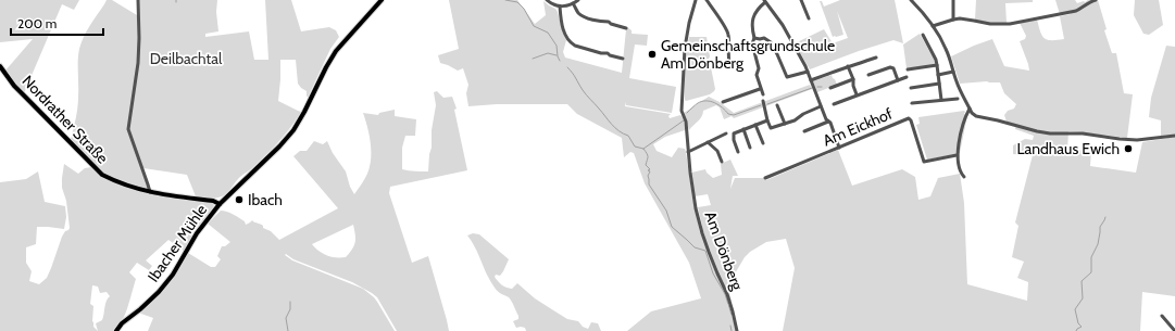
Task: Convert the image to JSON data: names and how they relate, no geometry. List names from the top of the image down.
{
  "streets": {
    "main road": ["Nordrather Straße", "Ibacher Mühle"],
    "street": ["Am Eickhof", "Am Dönberg"]
  },
  "crossings": [
    ["Nordrather Straße", "Ibacher Mühle"]
  ],
  "parks": ["Deilbachtal"],
  "places": ["Gemeinschaftsgrundschule Am Dönberg", "Landhaus Ewich", "Ibach"],
  "scale_bar": "200 m"
}
